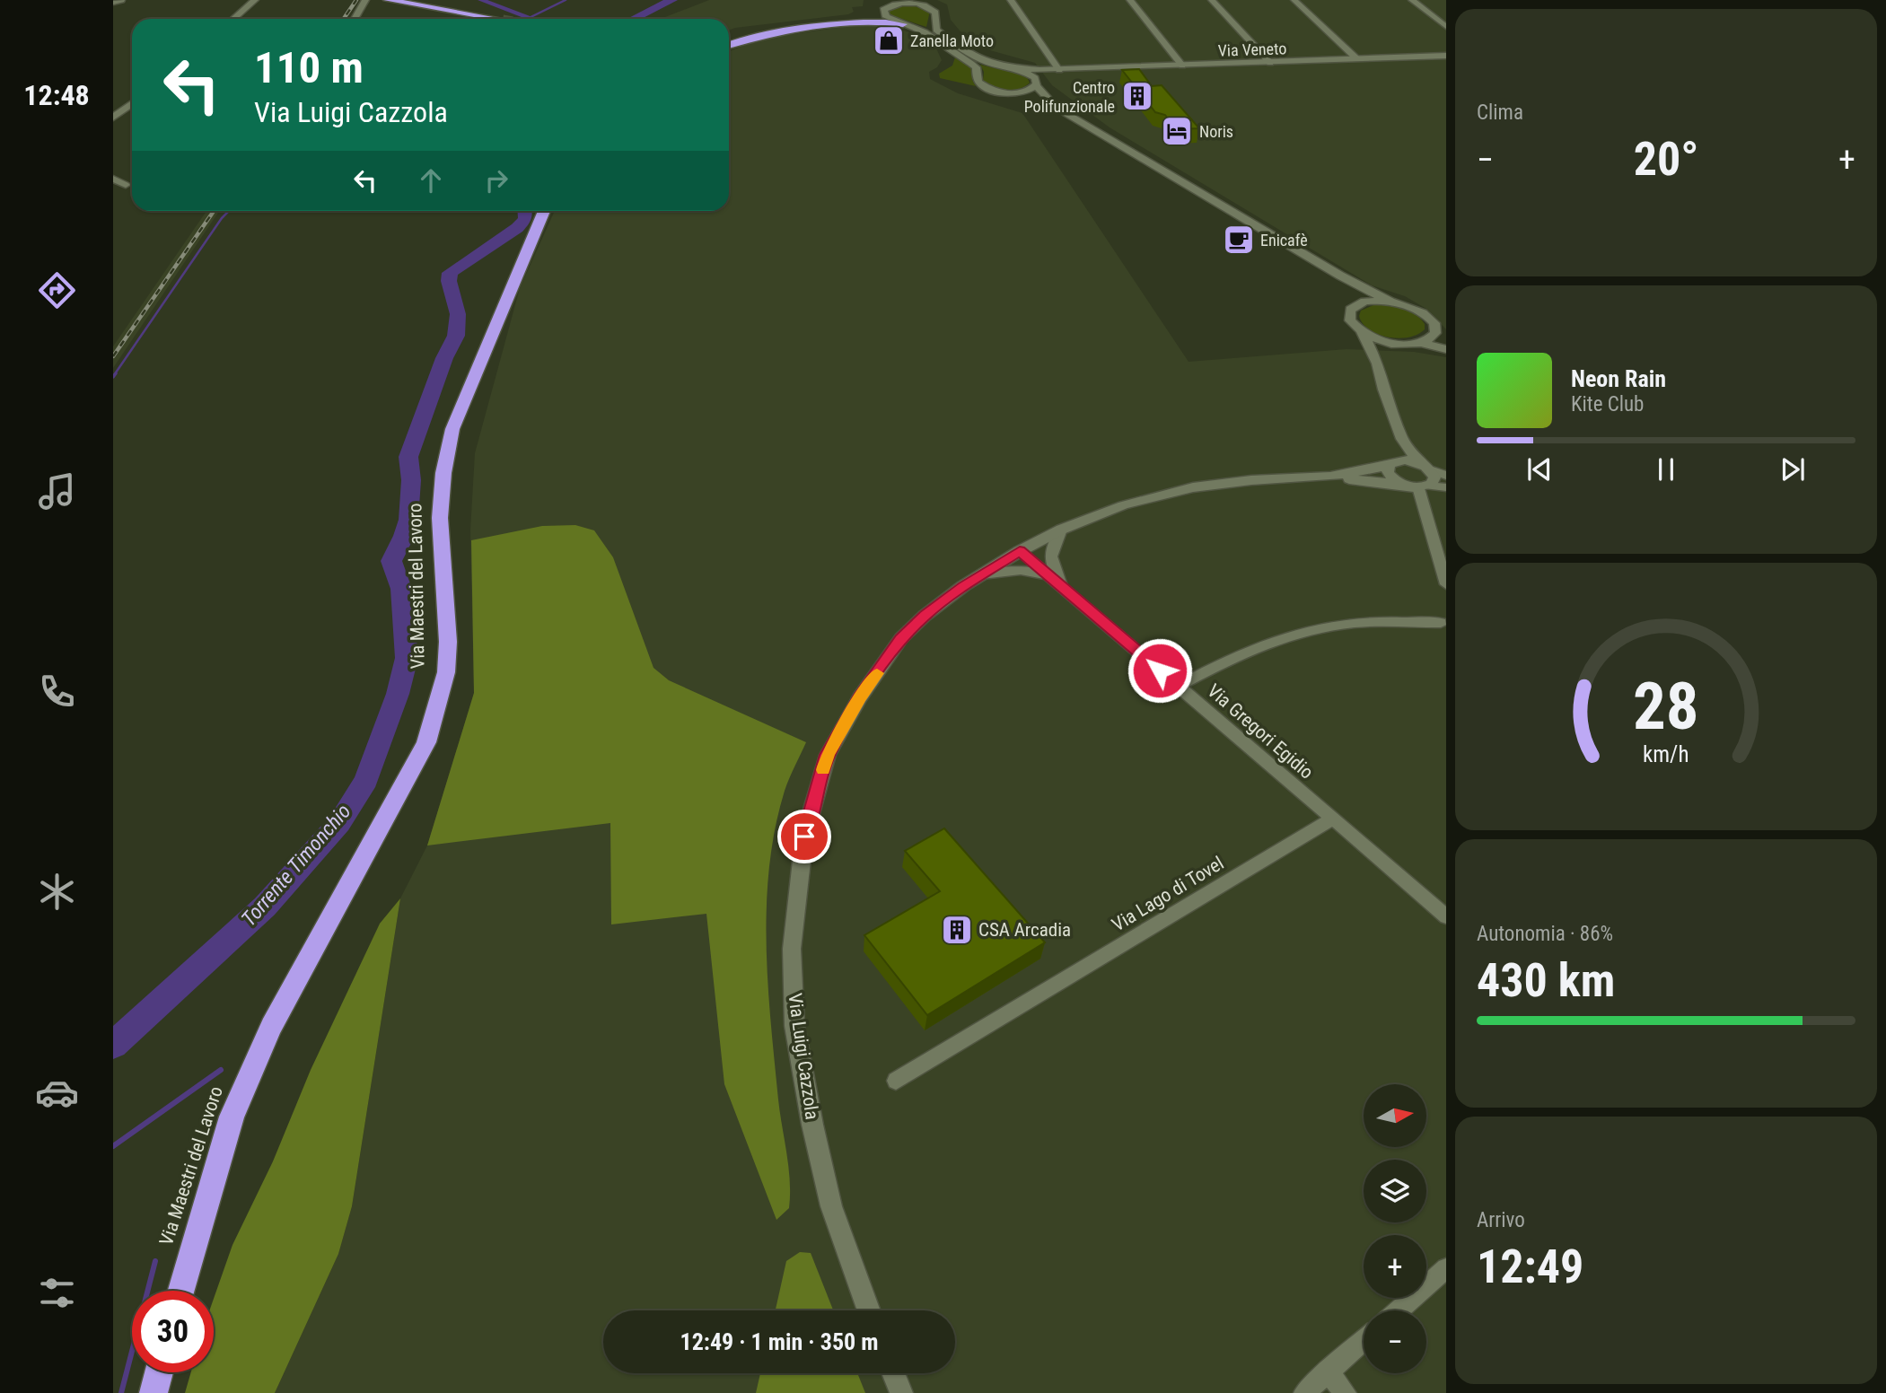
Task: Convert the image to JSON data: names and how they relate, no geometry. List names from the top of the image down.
{
  "streets": {
    "highway": ["Via Maestri del Lavoro"],
    "main road": ["Via Veneto", "Via Luigi Cazzola"],
    "street": ["Via Gregori Egidio", "Via Lago di Tovel"]
  },
  "crossings": [
    ["Via Gregori Egidio", "Via Lago di Tovel"],
    ["Via Gregori Egidio", "Via Luigi Cazzola"]
  ],
  "water": ["Torrente Timonchio"],
  "places": {
    "shop": ["Zanella Moto"],
    "building": ["Centro Polifunzionale", "CSA Arcadia"],
    "hotel": ["Noris"],
    "cafe": ["Enicafè"]
  },
  "north": "right",
  "page": {
    "tabs": "12:48",
    "tile": [
      "Clima",
      ["Autonomia · 86%", "430 km"],
      ["Arrivo", "12:49"]
    ],
    "turn": ["110 m", "Via Luigi Cazzola"],
    "heat": ["−", "20°", "+"],
    "song": ["Neon Rain", "Kite Club"],
    "map_buttons": ["+", "−"],
    "limit": "30",
    "trip": "12:49 · 1 min · 350 m",
    "gauge": ["28", "km/h"]
  }
}
